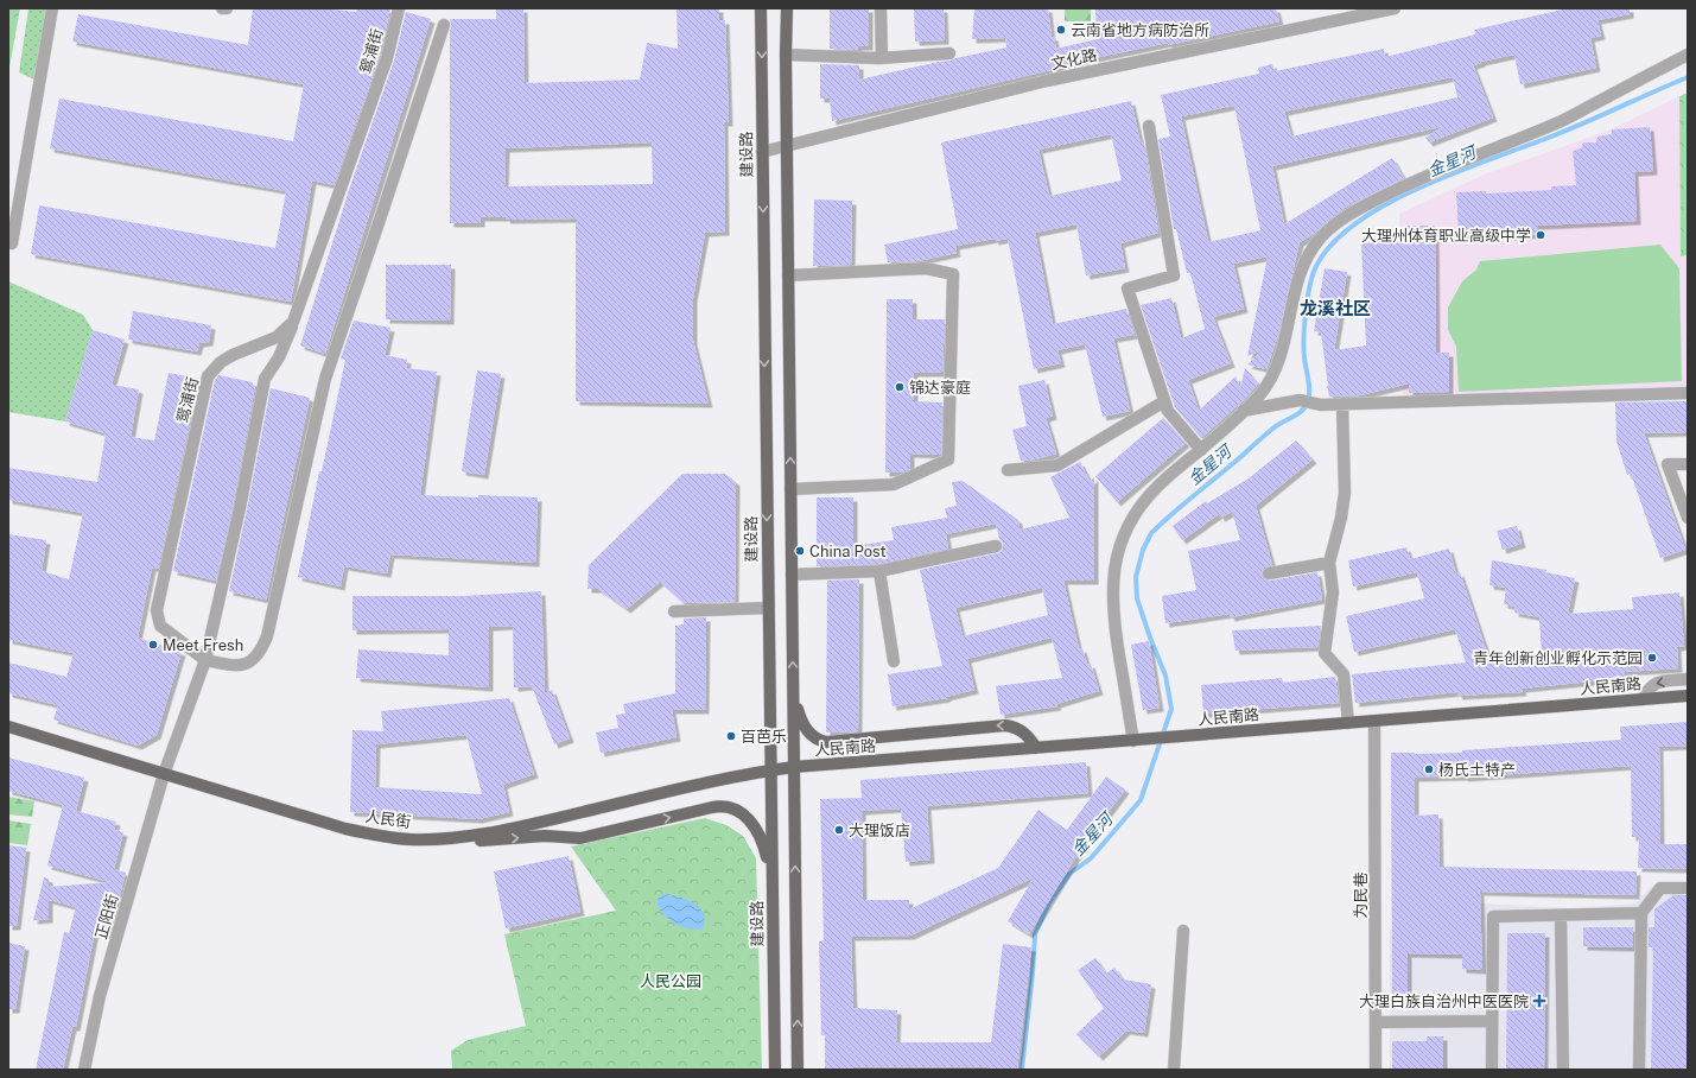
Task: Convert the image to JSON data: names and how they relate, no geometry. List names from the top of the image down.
{
  "streets": {
    "main road": ["建设路", "人民南路", "人民街"],
    "street": [
      "鸳浦街",
      "文化路",
      "为民巷",
      "正阳街"
    ]
  },
  "crossings": [
    ["文化路", "建设路"],
    ["建设路", "人民南路"],
    ["建设路", "人民街"],
    ["人民南路", "人民街"],
    ["人民南路", "为民巷"],
    ["人民街", "正阳街"]
  ],
  "districts": ["龙溪社区"],
  "water": ["金星河"],
  "parks": ["人民公园"],
  "places": {
    "other": [
      "云南省地方病防治所",
      "大理州体育职业高级中学",
      "锦达豪庭",
      "China Post",
      "Meet Fresh",
      "青年创新创业孵化示范园",
      "百芭乐",
      "杨氏土特产",
      "大理饭店"
    ],
    "health": ["大理白族自治州中医医院"]
  }
}
